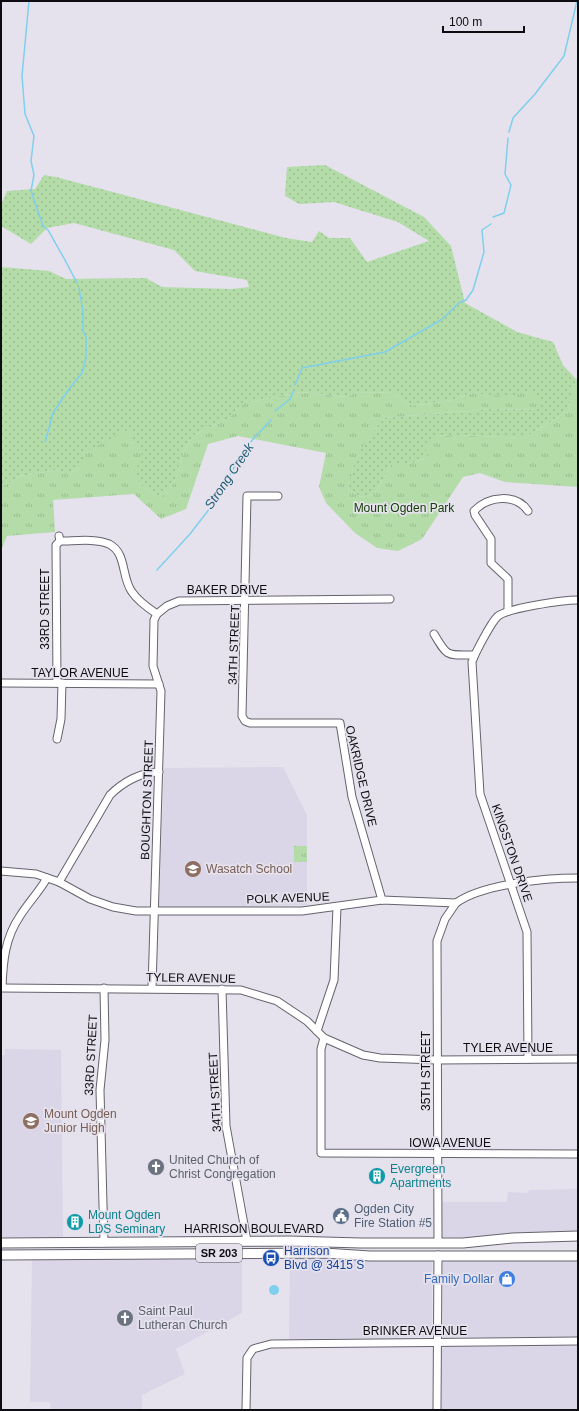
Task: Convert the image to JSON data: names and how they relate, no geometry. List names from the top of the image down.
{
  "streets": {
    "main road": ["HARRISON BOULEVARD", "SR 203"],
    "street": [
      "BAKER DRIVE",
      "33RD STREET",
      "34TH STREET",
      "TAYLOR AVENUE",
      "OAKRIDGE DRIVE",
      "BOUGHTON STREET",
      "KINGSTON DRIVE",
      "POLK AVENUE",
      "TYLER AVENUE",
      "35TH STREET",
      "IOWA AVENUE",
      "BRINKER AVENUE"
    ]
  },
  "crossings": [
    ["BAKER DRIVE", "33RD STREET"],
    ["BAKER DRIVE", "34TH STREET"],
    ["BAKER DRIVE", "BOUGHTON STREET"],
    ["33RD STREET", "TAYLOR AVENUE"],
    ["33RD STREET", "BOUGHTON STREET"],
    ["33RD STREET", "TYLER AVENUE"],
    ["33RD STREET", "HARRISON BOULEVARD"],
    ["34TH STREET", "OAKRIDGE DRIVE"],
    ["34TH STREET", "TYLER AVENUE"],
    ["34TH STREET", "HARRISON BOULEVARD"],
    ["TAYLOR AVENUE", "BOUGHTON STREET"],
    ["OAKRIDGE DRIVE", "POLK AVENUE"],
    ["BOUGHTON STREET", "POLK AVENUE"],
    ["BOUGHTON STREET", "TYLER AVENUE"],
    ["KINGSTON DRIVE", "POLK AVENUE"],
    ["KINGSTON DRIVE", "TYLER AVENUE"],
    ["POLK AVENUE", "35TH STREET"],
    ["TYLER AVENUE", "35TH STREET"],
    ["TYLER AVENUE", "IOWA AVENUE"],
    ["35TH STREET", "IOWA AVENUE"],
    ["35TH STREET", "HARRISON BOULEVARD"]
  ],
  "water": ["Strong Creek"],
  "parks": ["Mount Ogden Park"],
  "places": {
    "school or university": ["Wasatch School", "Mount Ogden Junior High"],
    "church": ["United Church of Christ Congregation", "Saint Paul Lutheran Church"],
    "building": ["Evergreen Apartments", "Mount Ogden LDS Seminary"],
    "public building": ["Ogden City Fire Station #5"],
    "bus stop": ["Harrison Blvd @ 3415 S"],
    "shop": ["Family Dollar"]
  },
  "scale_bar": "100 m"
}
